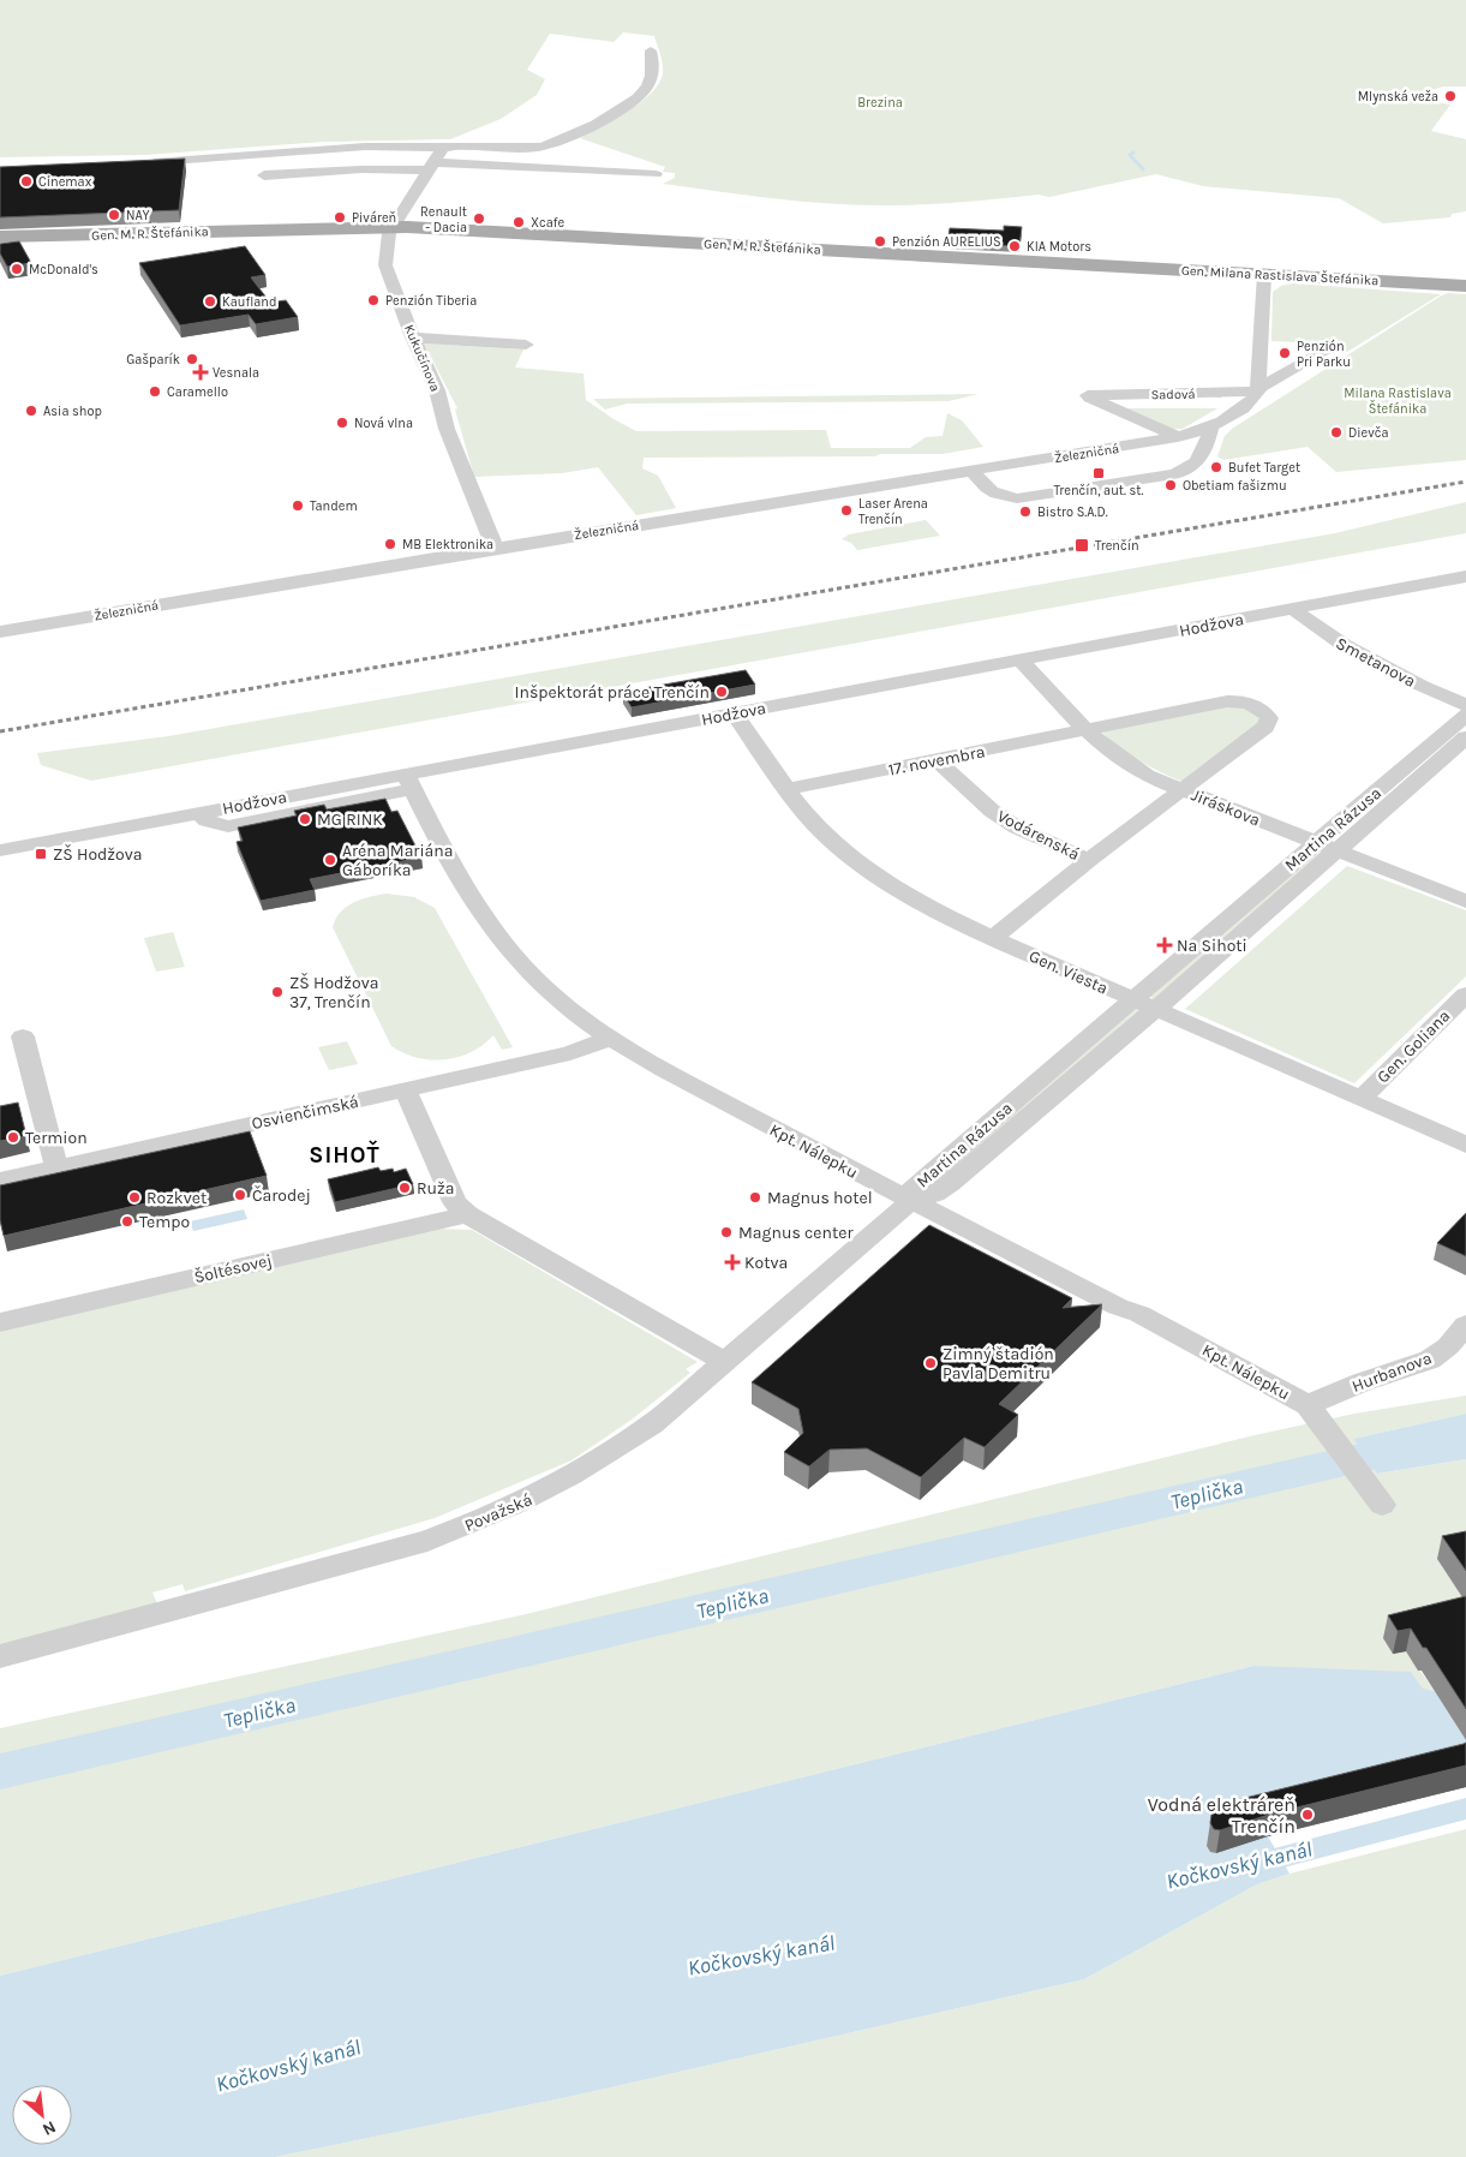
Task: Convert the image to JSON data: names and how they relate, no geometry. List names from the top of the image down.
{
  "streets": {
    "main road": ["Gen. M. R. Štefánika", "Gen. Milana Rastislava Štefánika"],
    "street": [
      "Kukučínova",
      "Sadová",
      "Železničná",
      "Hodžova",
      "Smetanova",
      "17. novembra",
      "Jiráskova",
      "Martina Rázusa",
      "Vodárenská",
      "Gen. Viesta",
      "Gen. Goliana",
      "Osvienčimská",
      "Kpt. Nálepku",
      "Šoltésovej",
      "Hurbanova",
      "Považská"
    ]
  },
  "crossings": [
    ["Gen. M. R. Štefánika", "Gen. Milana Rastislava Štefánika"],
    ["Gen. M. R. Štefánika", "Kukučínova"],
    ["Kukučínova", "Železničná"],
    ["Sadová", "Železničná"],
    ["Hodžova", "Smetanova"],
    ["Hodžova", "Jiráskova"],
    ["Hodžova", "Gen. Viesta"],
    ["Hodžova", "Kpt. Nálepku"],
    ["17. novembra", "Jiráskova"],
    ["17. novembra", "Vodárenská"],
    ["17. novembra", "Gen. Viesta"],
    ["Jiráskova", "Martina Rázusa"],
    ["Jiráskova", "Vodárenská"],
    ["Martina Rázusa", "Gen. Viesta"],
    ["Martina Rázusa", "Kpt. Nálepku"],
    ["Martina Rázusa", "Považská"],
    ["Vodárenská", "Gen. Viesta"],
    ["Gen. Viesta", "Gen. Goliana"],
    ["Osvienčimská", "Kpt. Nálepku"],
    ["Kpt. Nálepku", "Hurbanova"],
    ["Kpt. Nálepku", "Považská"]
  ],
  "districts": ["SIHOŤ"],
  "water": ["Teplička", "Kočkovský kanál"],
  "parks": ["Brezina", "Milana Rastislava Štefánika"],
  "places": {
    "other": [
      "Mlynská veža",
      "Cinemax",
      "NAY",
      "Piváreň",
      "Renault - Dacia",
      "Xcafe",
      "Penzión AURELIUS",
      "KIA Motors",
      "McDonald's",
      "Penzión Tiberia",
      "Kaufland",
      "Penzión Pri Parku",
      "Gašparík",
      "Caramello",
      "Asia shop",
      "Nová vlna",
      "Dievča",
      "Bufet Target",
      "Obetiam fašizmu",
      "Tandem",
      "Laser Arena Trenčín",
      "Bistro S.A.D.",
      "MB Elektronika",
      "Inšpektorát práce Trenčín",
      "MG RINK",
      "Aréna Mariána Gáboríka",
      "ZŠ Hodžova 37, Trenčín",
      "Termion",
      "Ruža",
      "Čarodej",
      "Rozkvet",
      "Magnus hotel",
      "Tempo",
      "Magnus center",
      "Zimný štadión Pavla Demitru",
      "Vodná elektráreň Trenčín"
    ],
    "health": ["Vesnala", "Na Sihoti", "Kotva"],
    "transit": ["Trenčín, aut. st.", "Trenčín", "ZŠ Hodžova"]
  },
  "north": "bottom right"
}
